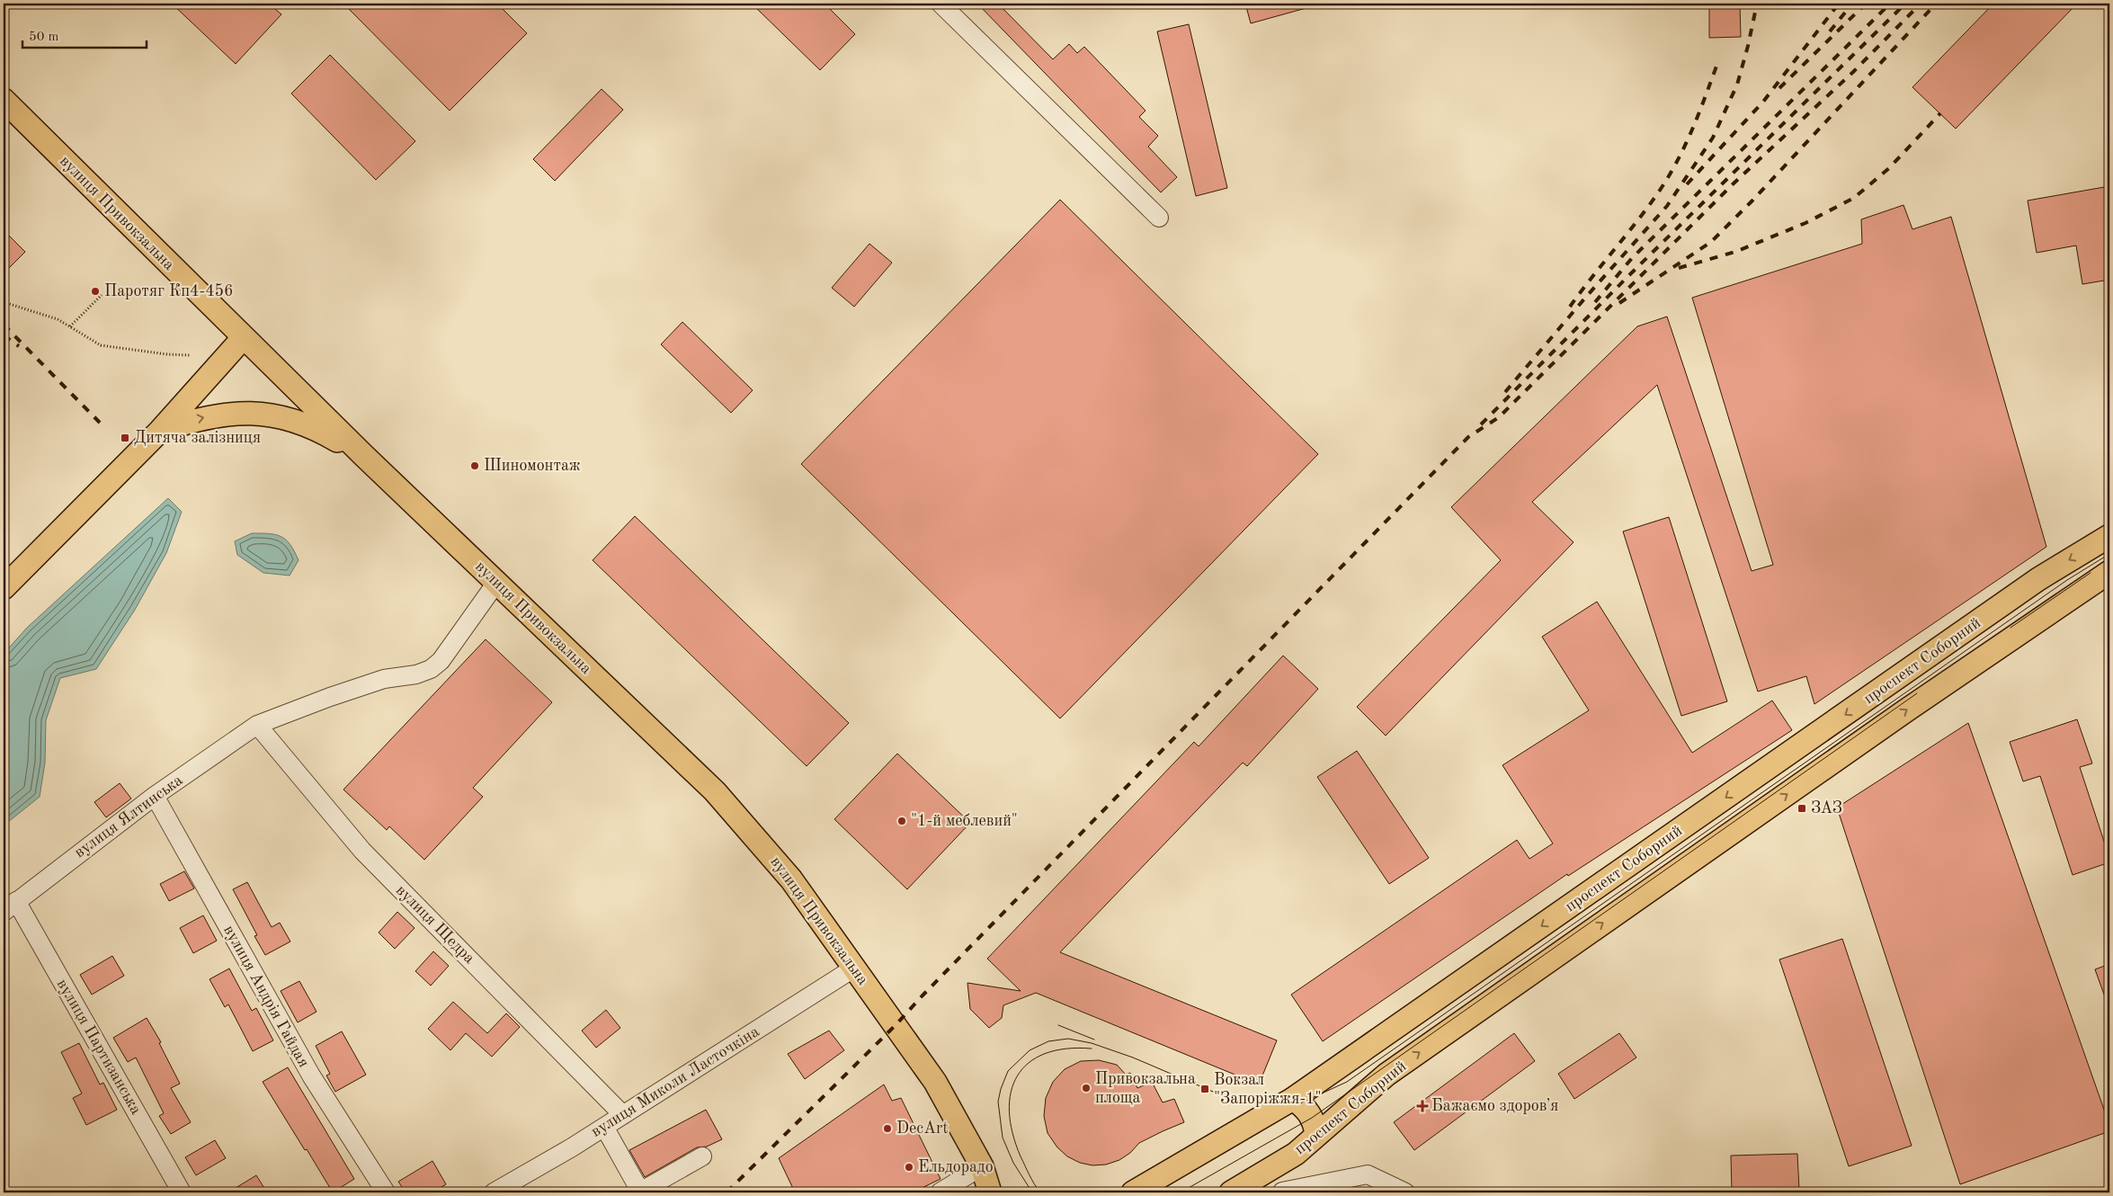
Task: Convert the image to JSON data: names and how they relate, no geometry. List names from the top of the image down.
{
  "streets": {
    "main road": ["вулиця Привокзальна", "проспект Соборний"],
    "street": [
      "вулиця Ялтинська",
      "вулиця Щедра",
      "вулиця Андрія Гайдая",
      "вулиця Партизанська",
      "вулиця Миколи Ласточкіна"
    ]
  },
  "crossings": [
    ["вулиця Привокзальна", "вулиця Ялтинська"],
    ["вулиця Привокзальна", "вулиця Миколи Ласточкіна"],
    ["вулиця Ялтинська", "вулиця Щедра"],
    ["вулиця Ялтинська", "вулиця Андрія Гайдая"],
    ["вулиця Ялтинська", "вулиця Партизанська"],
    ["вулиця Щедра", "вулиця Миколи Ласточкіна"]
  ],
  "places": {
    "other": [
      "Паротяг Кп4-456",
      "Шиномонтаж",
      "\"1-й меблевий\"",
      "Привокзальна площа",
      "DecArt",
      "Ельдорадо"
    ],
    "transit": ["Дитяча залізниця", "ЗАЗ", "Вокзал \"Запоріжжя-1\""],
    "health": ["Бажаємо здоровʼя"]
  },
  "scale_bar": "50 m"
}
